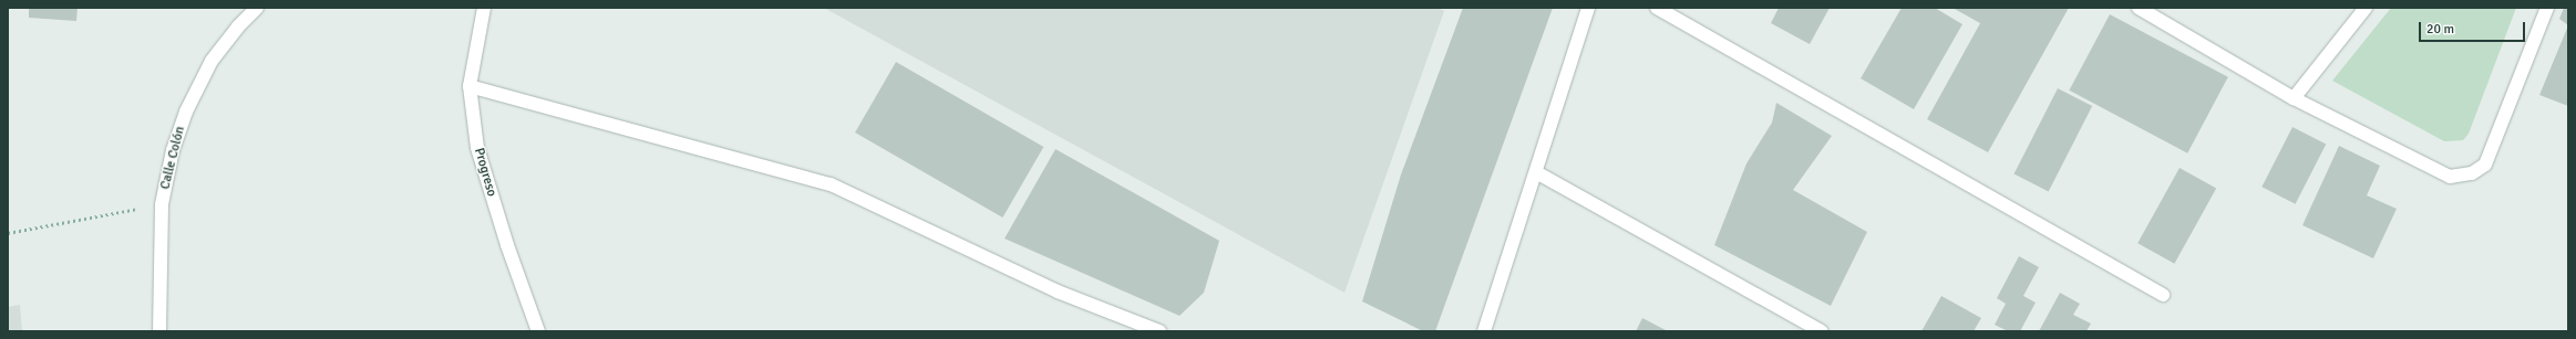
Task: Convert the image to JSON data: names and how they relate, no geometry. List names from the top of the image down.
{
  "streets": {
    "street": ["Calle Colón", "Progreso"]
  },
  "scale_bar": "20 m"
}
